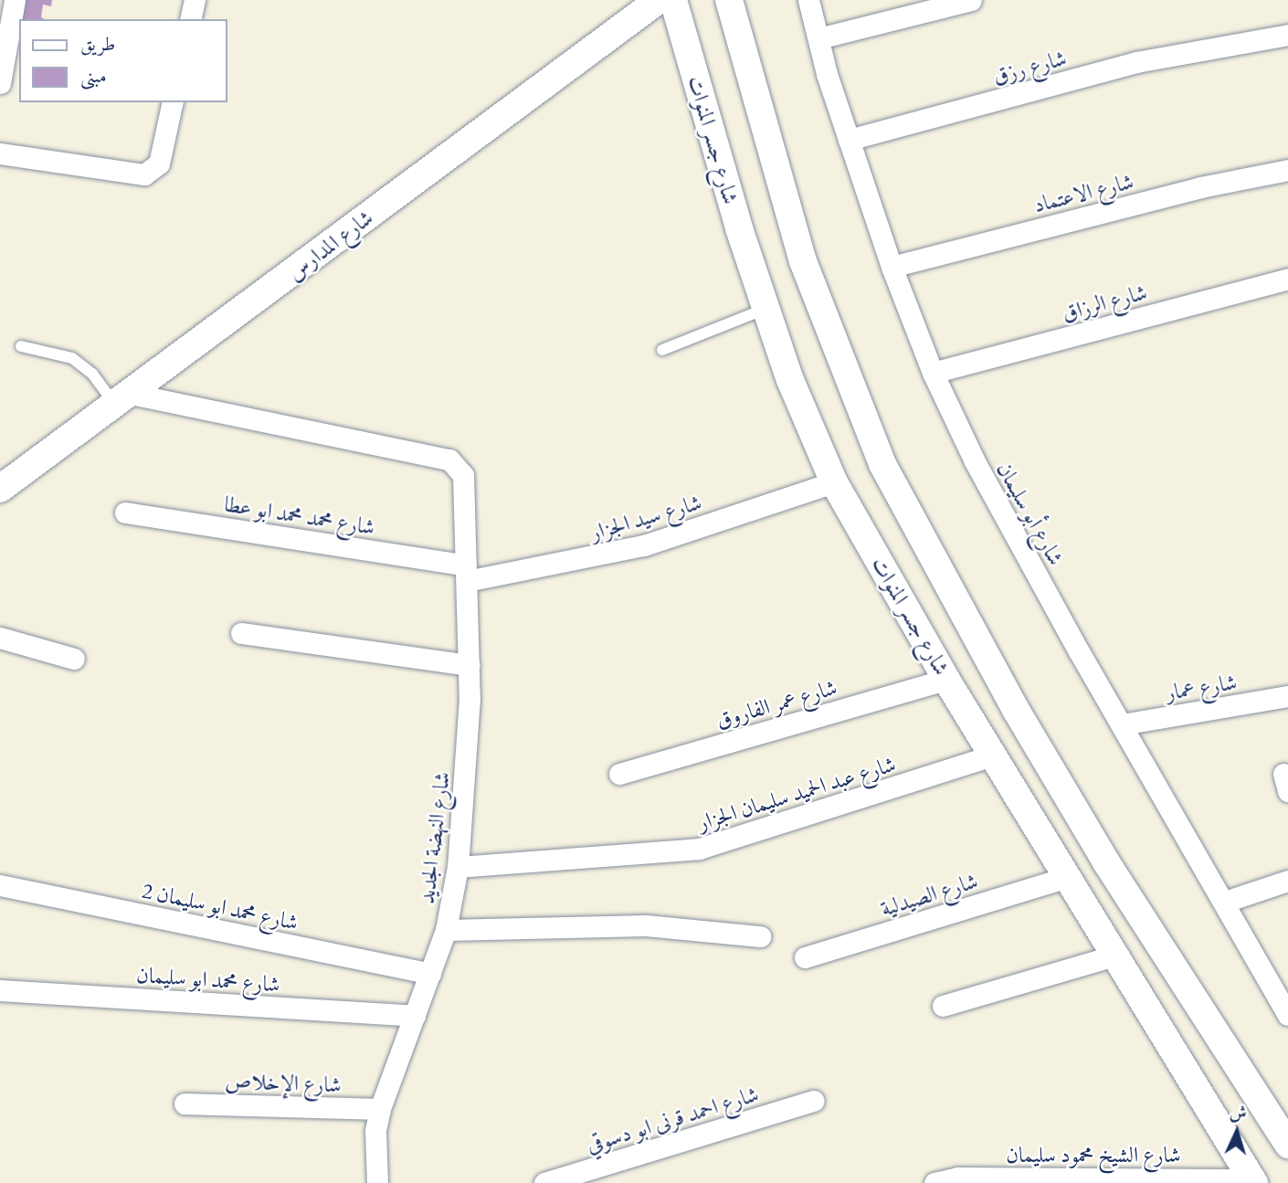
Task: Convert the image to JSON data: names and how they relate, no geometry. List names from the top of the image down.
{
  "streets": {
    "street": [
      "شارع رزق",
      "شارع جسر المنوات",
      "شارع الاعتماد",
      "شارع المدارس",
      "شارع الرزاق",
      "شارع أبو سليمان",
      "شارع محمد محمد ابو عطا",
      "شارع سيد الجزار",
      "شارع عمار",
      "شارع عمر الفاروق",
      "شارع عبد الحميد سليمان الجزار",
      "شارع النهضة الجديد",
      "شارع الصيدلية",
      "شارع محمد ابو سليمان 2",
      "شارع محمد ابو سليمان",
      "شارع الإخلاص",
      "شارع احمد قرنى ابو دسوقي",
      "شارع الشيخ محمود سليمان"
    ]
  },
  "crossings": [
    ["شارع رزق", "شارع أبو سليمان"],
    ["شارع جسر المنوات", "شارع سيد الجزار"],
    ["شارع جسر المنوات", "شارع عمر الفاروق"],
    ["شارع جسر المنوات", "شارع عبد الحميد سليمان الجزار"],
    ["شارع جسر المنوات", "شارع الصيدلية"],
    ["شارع جسر المنوات", "شارع الشيخ محمود سليمان"],
    ["شارع الاعتماد", "شارع أبو سليمان"],
    ["شارع المدارس", "شارع النهضة الجديد"],
    ["شارع الرزاق", "شارع أبو سليمان"],
    ["شارع أبو سليمان", "شارع عمار"],
    ["شارع محمد محمد ابو عطا", "شارع سيد الجزار"],
    ["شارع محمد محمد ابو عطا", "شارع النهضة الجديد"],
    ["شارع سيد الجزار", "شارع النهضة الجديد"],
    ["شارع عبد الحميد سليمان الجزار", "شارع النهضة الجديد"],
    ["شارع النهضة الجديد", "شارع محمد ابو سليمان 2"],
    ["شارع النهضة الجديد", "شارع محمد ابو سليمان"],
    ["شارع النهضة الجديد", "شارع الإخلاص"]
  ],
  "legend": ["طريق", "مبنى"],
  "north": "top"
}
